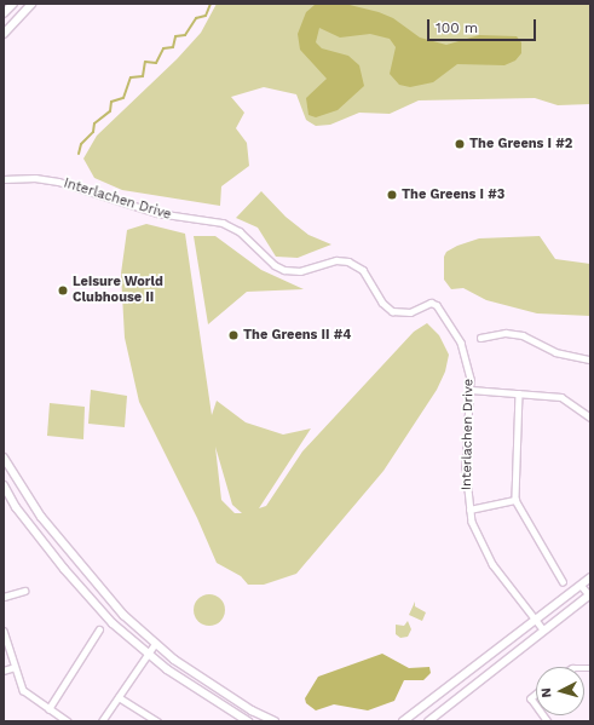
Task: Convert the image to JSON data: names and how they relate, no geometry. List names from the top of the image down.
{
  "streets": {
    "street": ["Interlachen Drive"]
  },
  "places": [
    "The Greens I #2",
    "The Greens I #3",
    "Leisure World Clubhouse II",
    "The Greens II #4"
  ],
  "scale_bar": "100 m",
  "north": "left"
}
